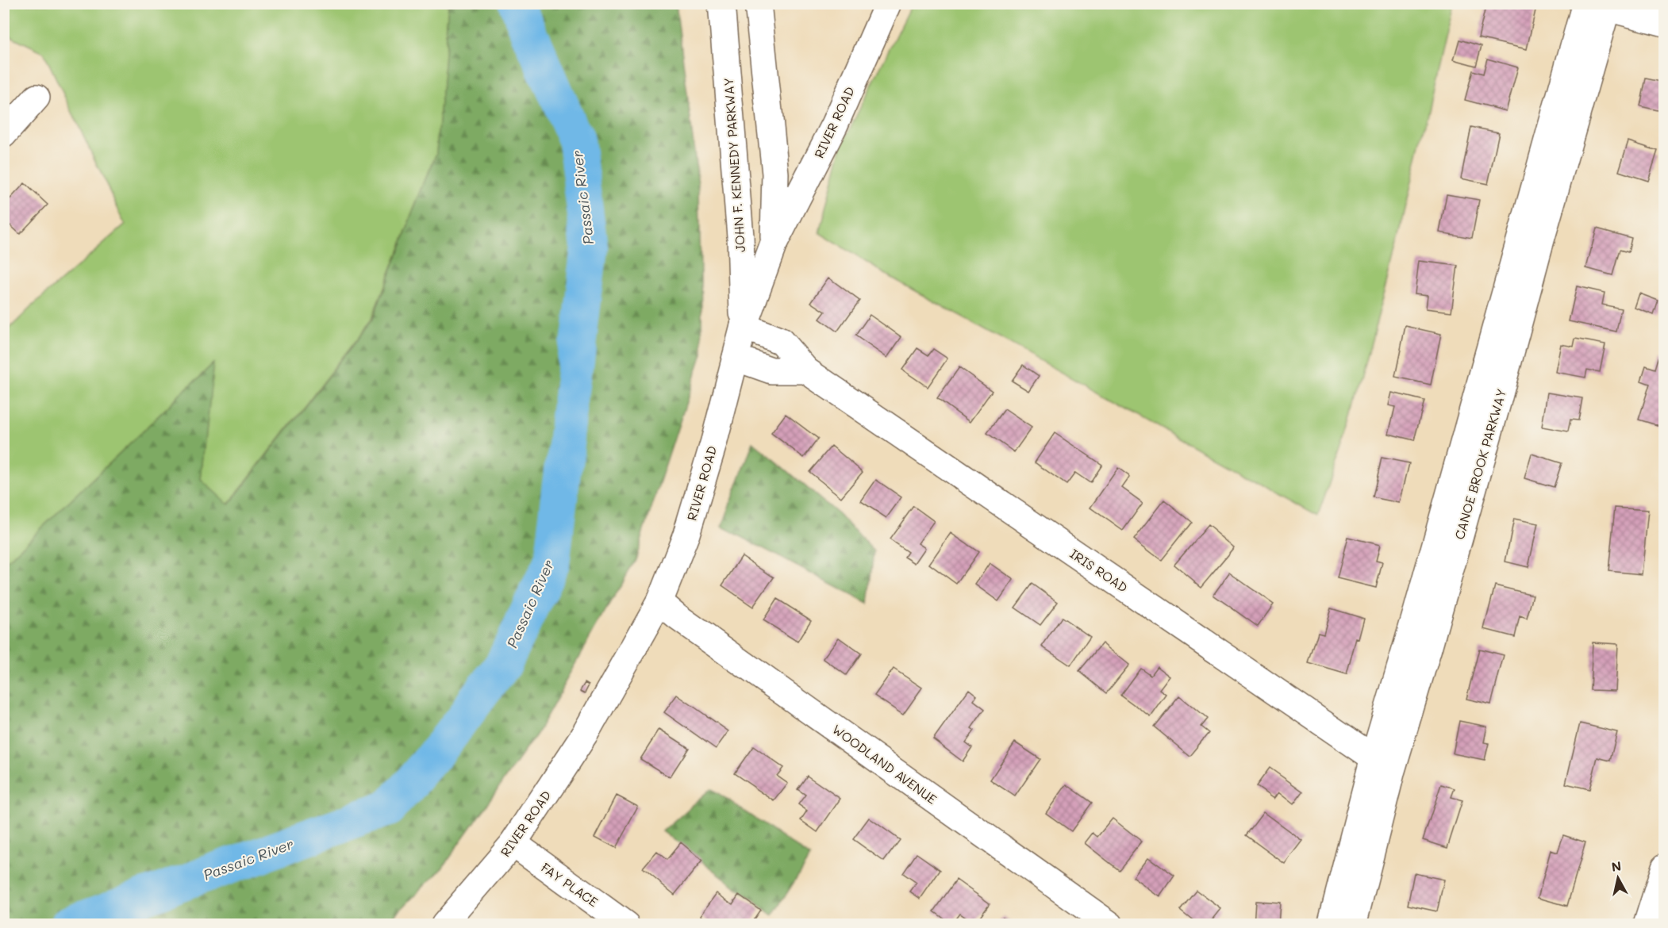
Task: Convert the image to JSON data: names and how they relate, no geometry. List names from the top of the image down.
{
  "streets": {
    "street": [
      "RIVER ROAD",
      "JOHN F. KENNEDY PARKWAY",
      "CANOE BROOK PARKWAY",
      "IRIS ROAD",
      "WOODLAND AVENUE",
      "FAY PLACE"
    ]
  },
  "crossings": [
    ["RIVER ROAD", "JOHN F. KENNEDY PARKWAY"],
    ["RIVER ROAD", "IRIS ROAD"],
    ["RIVER ROAD", "WOODLAND AVENUE"],
    ["RIVER ROAD", "FAY PLACE"],
    ["JOHN F. KENNEDY PARKWAY", "IRIS ROAD"],
    ["CANOE BROOK PARKWAY", "IRIS ROAD"]
  ],
  "water": ["Passaic River"],
  "north": "top"
}
